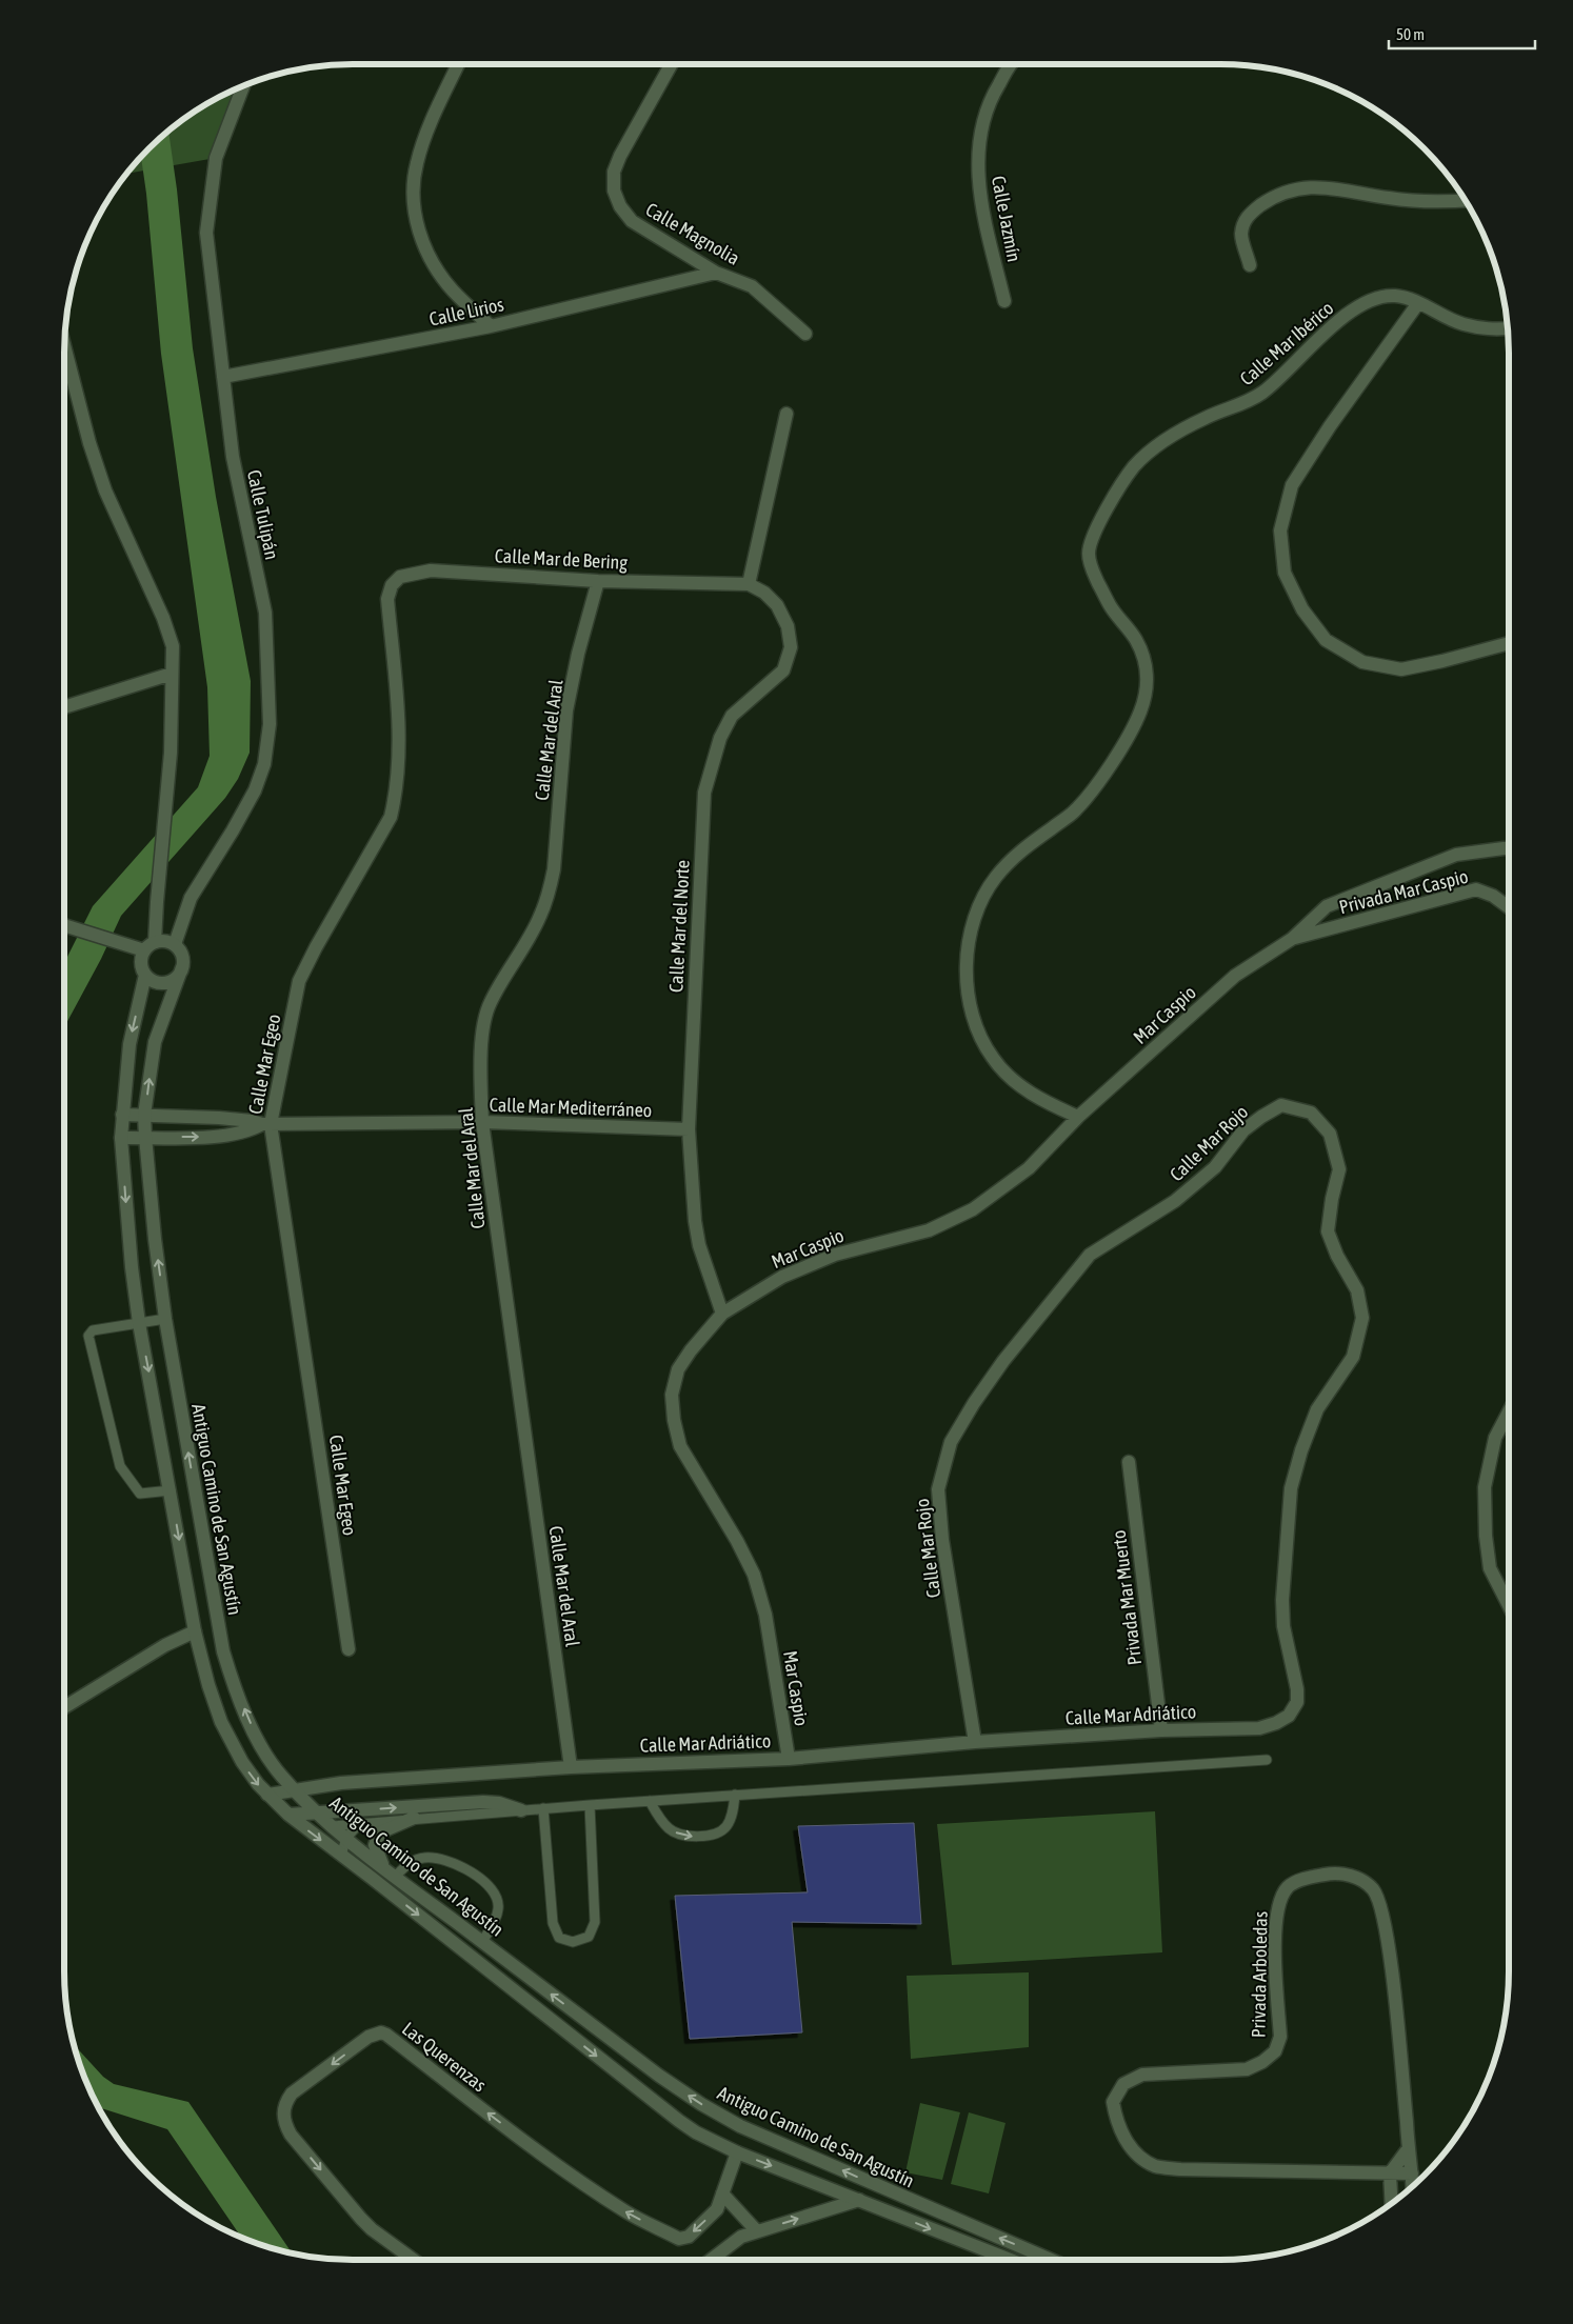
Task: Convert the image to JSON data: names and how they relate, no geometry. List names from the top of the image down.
{
  "streets": {
    "street": [
      "Calle Jazmín",
      "Calle Magnolia",
      "Calle Lirios",
      "Calle Mar Ibérico",
      "Calle Tulipán",
      "Calle Mar de Bering",
      "Calle Mar del Aral",
      "Privada Mar Caspio",
      "Calle Mar del Norte",
      "Mar Caspio",
      "Calle Mar Egeo",
      "Calle Mar Mediterráneo",
      "Calle Mar Rojo",
      "Antiguo Camino de San Agustín",
      "Privada Mar Muerto",
      "Calle Mar Adriático",
      "Privada Arboledas",
      "Las Querenzas"
    ]
  },
  "crossings": [
    ["Calle Magnolia", "Calle Lirios"],
    ["Calle Lirios", "Calle Tulipán"],
    ["Calle Mar Ibérico", "Mar Caspio"],
    ["Calle Tulipán", "Antiguo Camino de San Agustín"],
    ["Calle Mar de Bering", "Calle Mar del Aral"],
    ["Calle Mar de Bering", "Calle Mar del Norte"],
    ["Calle Mar de Bering", "Calle Mar Egeo"],
    ["Calle Mar del Aral", "Calle Mar Mediterráneo"],
    ["Calle Mar del Aral", "Calle Mar Adriático"],
    ["Privada Mar Caspio", "Mar Caspio"],
    ["Calle Mar del Norte", "Mar Caspio"],
    ["Calle Mar del Norte", "Calle Mar Mediterráneo"],
    ["Mar Caspio", "Calle Mar Adriático"],
    ["Calle Mar Egeo", "Calle Mar Mediterráneo"],
    ["Calle Mar Mediterráneo", "Antiguo Camino de San Agustín"],
    ["Calle Mar Rojo", "Calle Mar Adriático"],
    ["Antiguo Camino de San Agustín", "Calle Mar Adriático"],
    ["Antiguo Camino de San Agustín", "Las Querenzas"],
    ["Privada Mar Muerto", "Calle Mar Adriático"]
  ],
  "scale_bar": "50 m"
}
